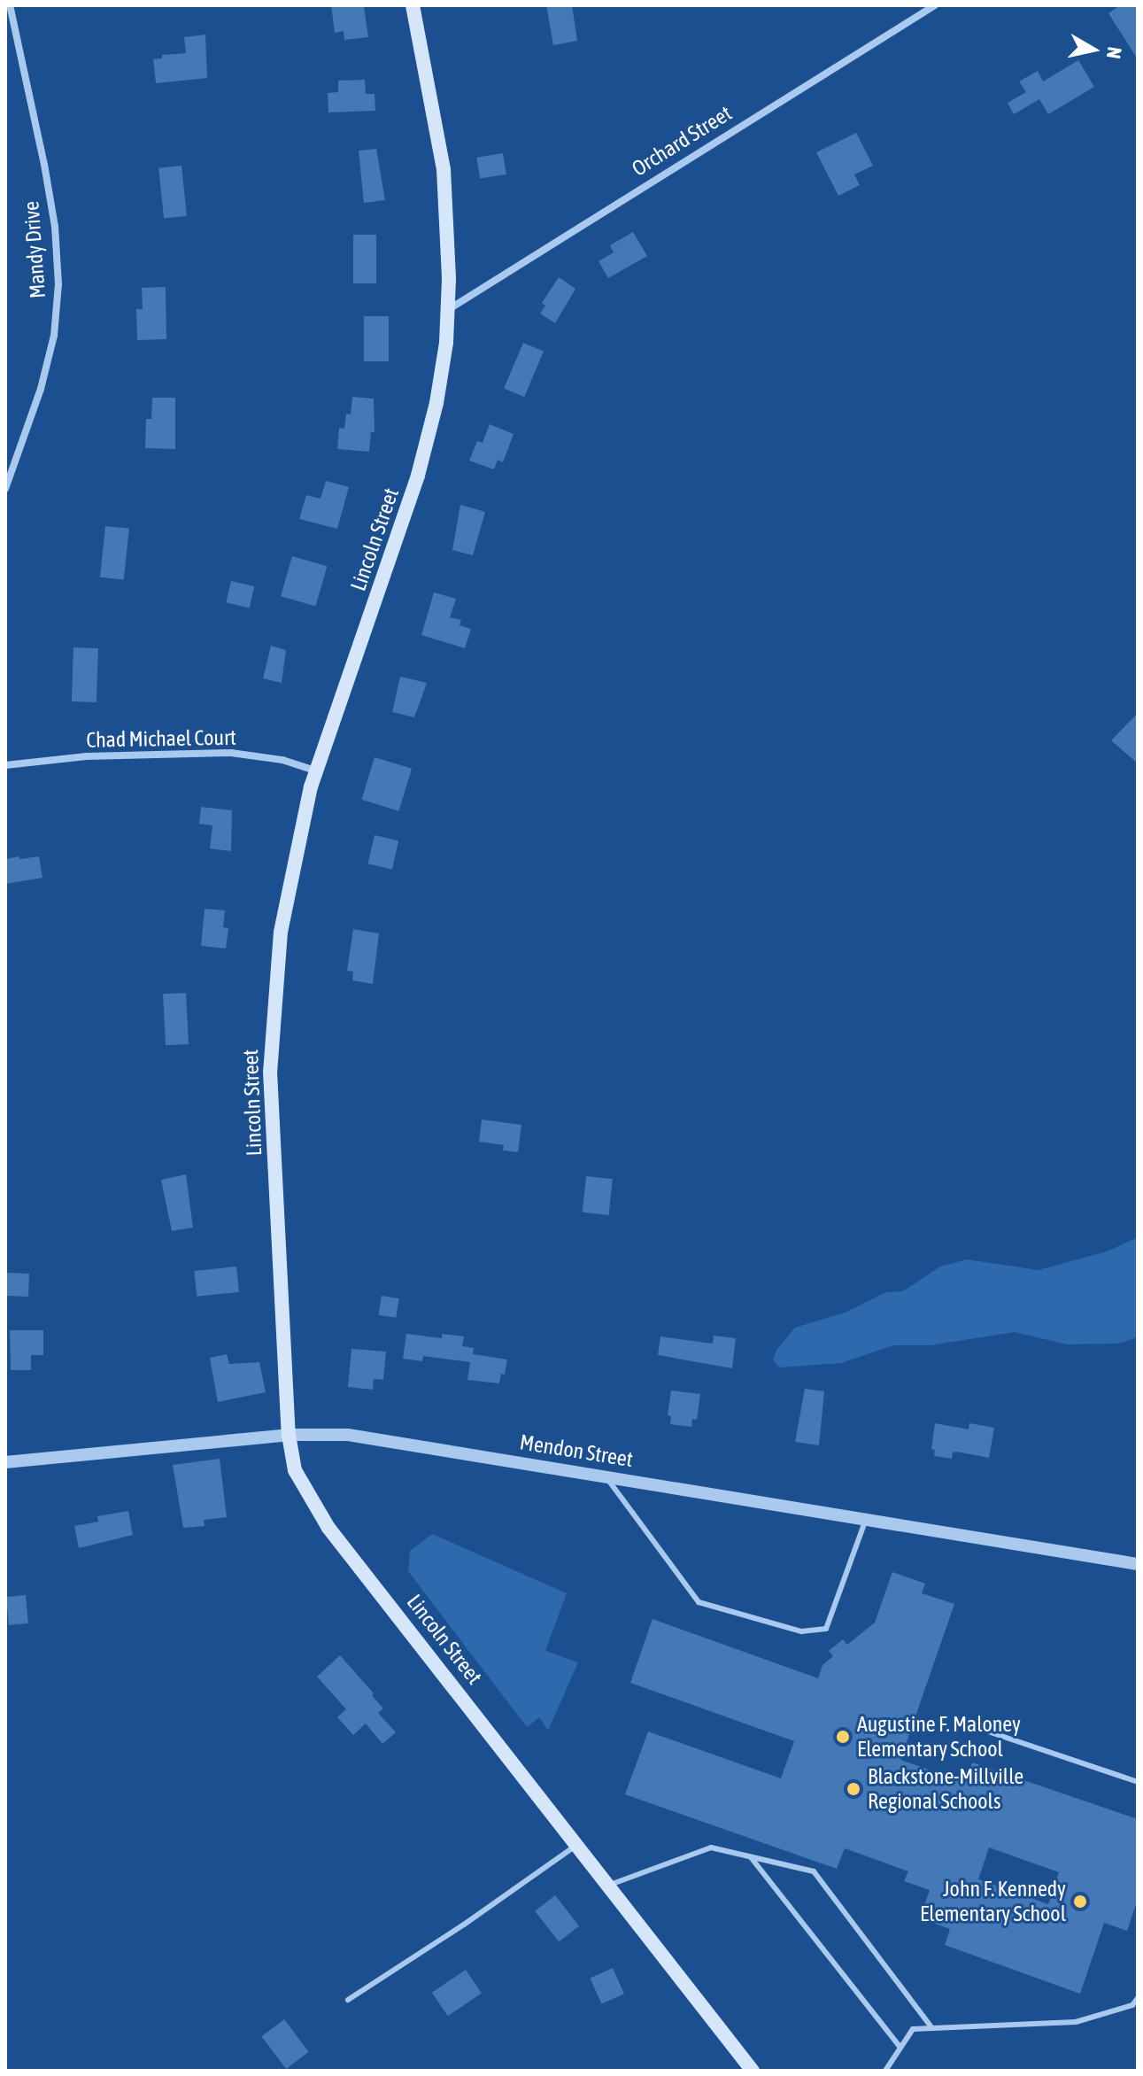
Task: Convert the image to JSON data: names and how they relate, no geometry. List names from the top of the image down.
{
  "streets": {
    "main road": ["Lincoln Street"],
    "street": [
      "Orchard Street",
      "Mandy Drive",
      "Chad Michael Court",
      "Mendon Street"
    ]
  },
  "crossings": [
    ["Orchard Street", "Lincoln Street"],
    ["Lincoln Street", "Chad Michael Court"],
    ["Lincoln Street", "Mendon Street"]
  ],
  "places": ["Augustine F. Maloney Elementary School", "Blackstone-Millville Regional Schools", "John F. Kennedy Elementary School"],
  "north": "right"
}
